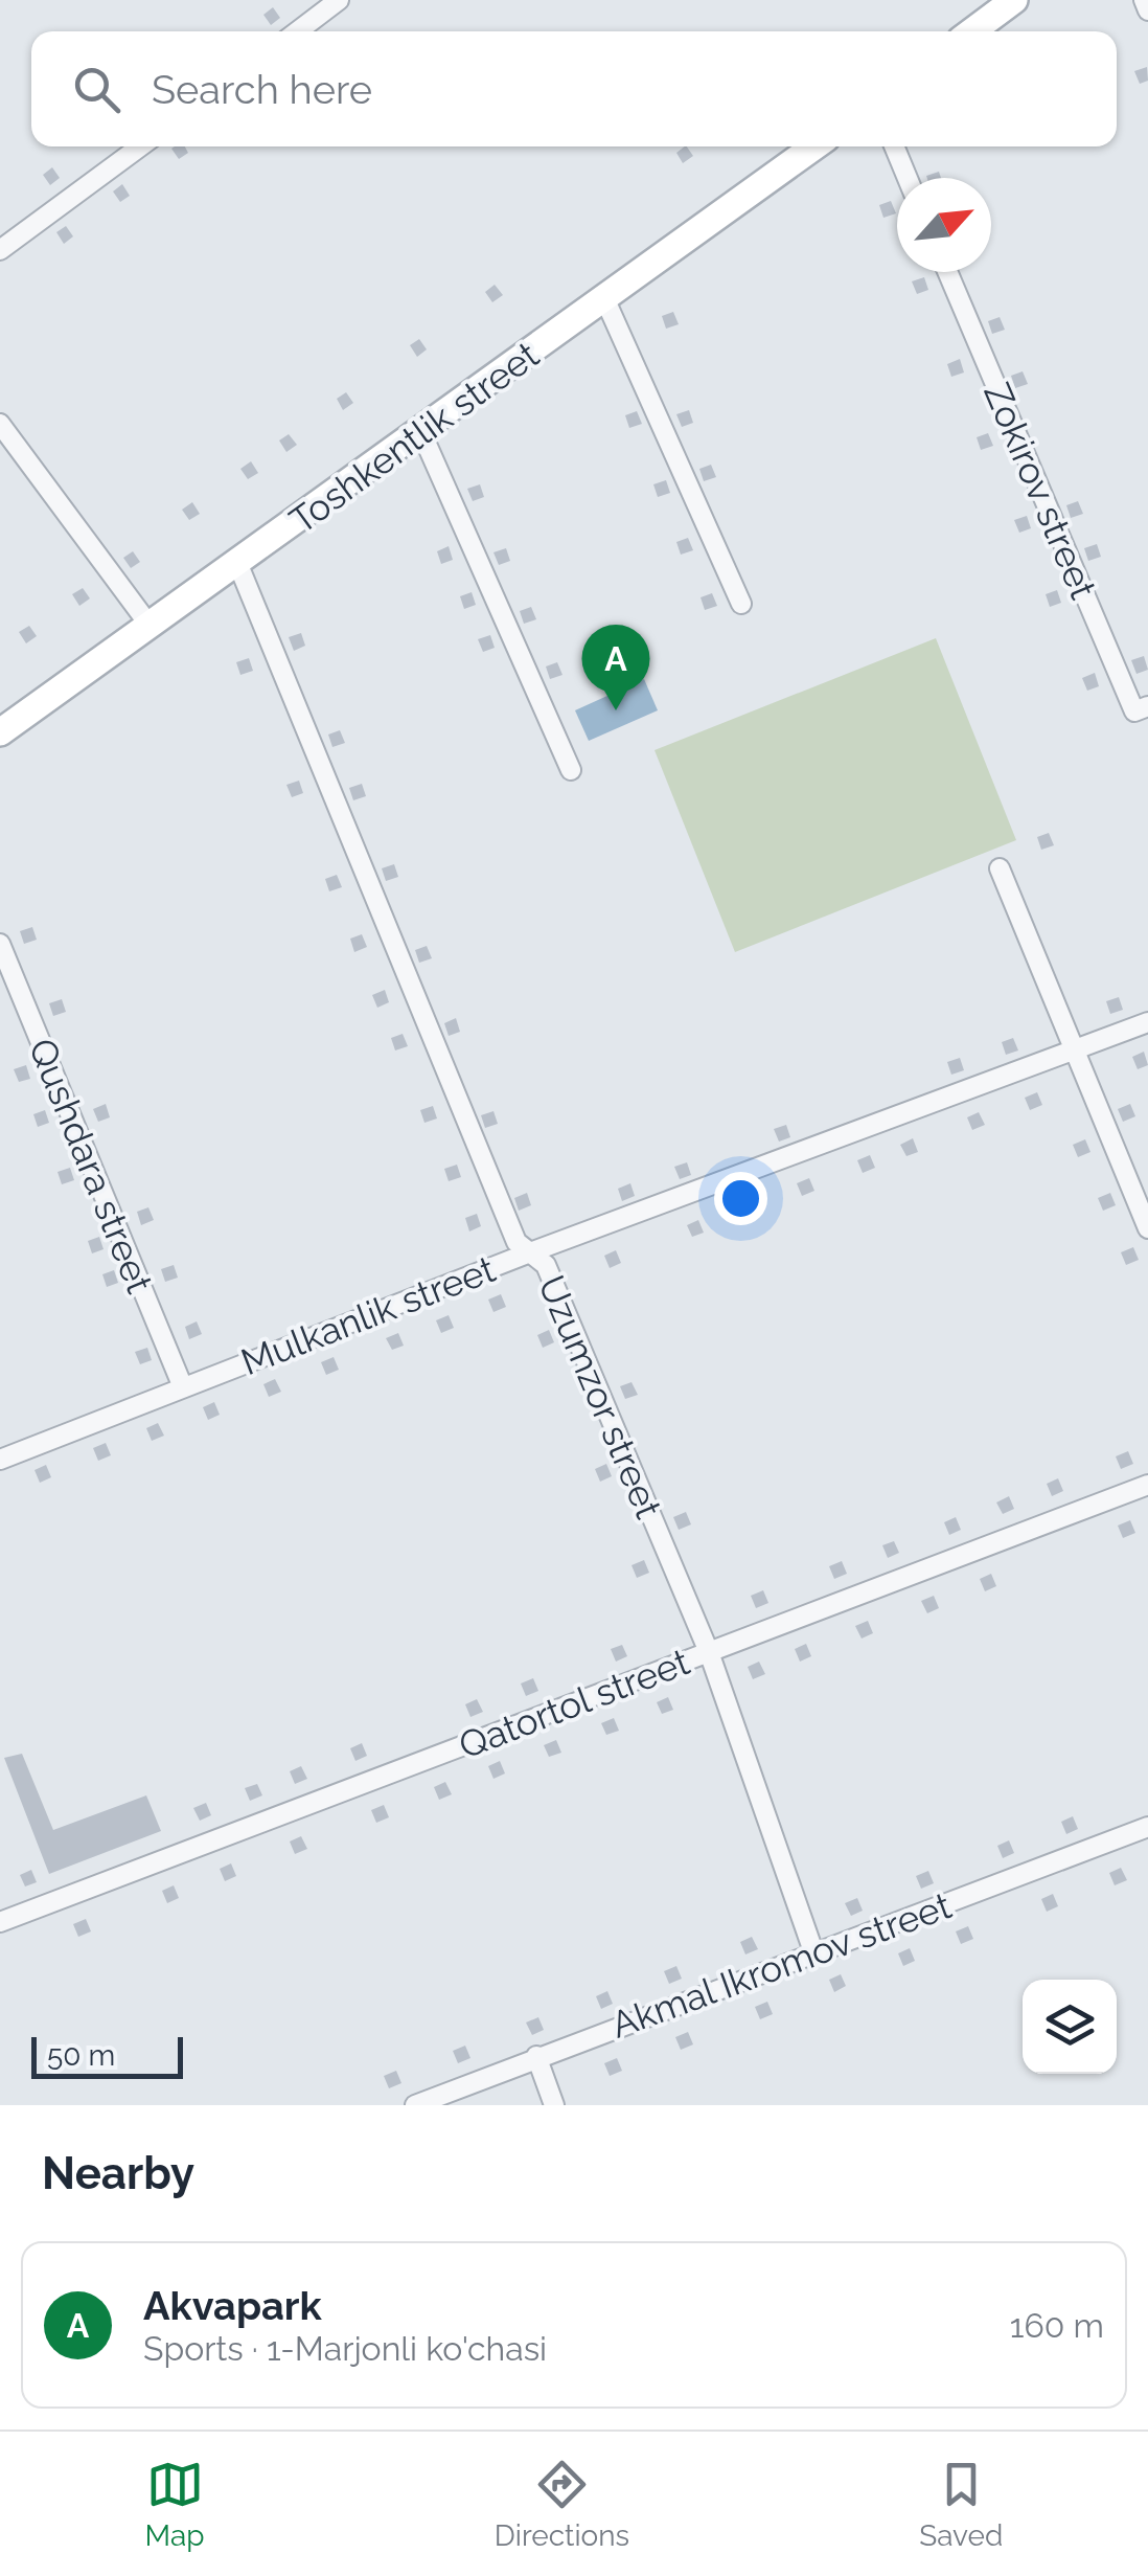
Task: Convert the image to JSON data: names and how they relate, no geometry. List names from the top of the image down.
{
  "streets": {
    "main road": ["Toshkentlik street"],
    "street": [
      "Zokirov street",
      "Qushdara street",
      "Mulkanlik street",
      "Uzumzor street",
      "Qatortol street",
      "Akmal Ikromov street"
    ]
  },
  "crossings": [
    ["Toshkentlik street", "Uzumzor street"],
    ["Qushdara street", "Mulkanlik street"],
    ["Mulkanlik street", "Uzumzor street"],
    ["Uzumzor street", "Qatortol street"],
    ["Uzumzor street", "Akmal Ikromov street"]
  ],
  "scale_bar": "50 m",
  "north": "top right",
  "page": {
    "search": "Search here",
    "pins": "A",
    "scale": "50 m",
    "heading": "Nearby",
    "list": [
      {
        "mark": "A",
        "name": "Akvapark",
        "note": "Sports · 1-Marjonli ko'chasi",
        "value": "160 m"
      }
    ],
    "nav": ["Map", "Directions", "Saved"]
  }
}
